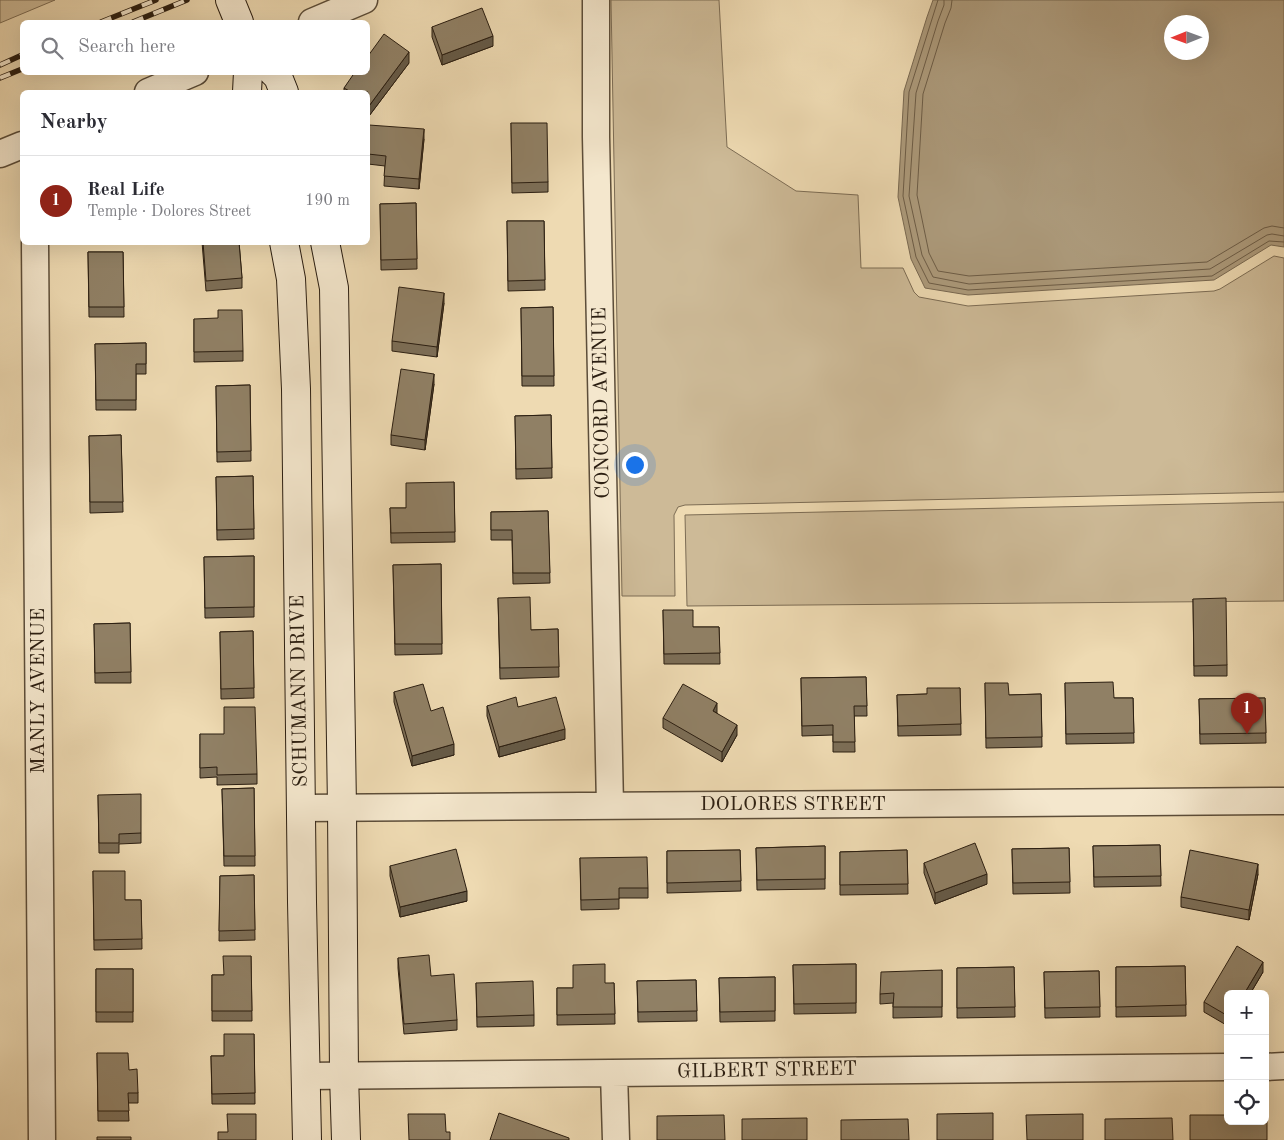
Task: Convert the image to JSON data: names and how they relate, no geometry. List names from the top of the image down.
{
  "streets": {
    "street": [
      "CONCORD AVENUE",
      "MANLY AVENUE",
      "SCHUMANN DRIVE",
      "DOLORES STREET",
      "GILBERT STREET"
    ]
  },
  "crossings": [
    ["CONCORD AVENUE", "DOLORES STREET"],
    ["SCHUMANN DRIVE", "DOLORES STREET"],
    ["SCHUMANN DRIVE", "GILBERT STREET"]
  ],
  "north": "left",
  "page": {
    "search": "Search here",
    "heading": "Nearby",
    "list": [
      {
        "mark": "1",
        "name": "Real Life",
        "note": "Temple · Dolores Street",
        "value": "190 m"
      }
    ],
    "pins": "1",
    "map_buttons": ["+", "−"]
  }
}
